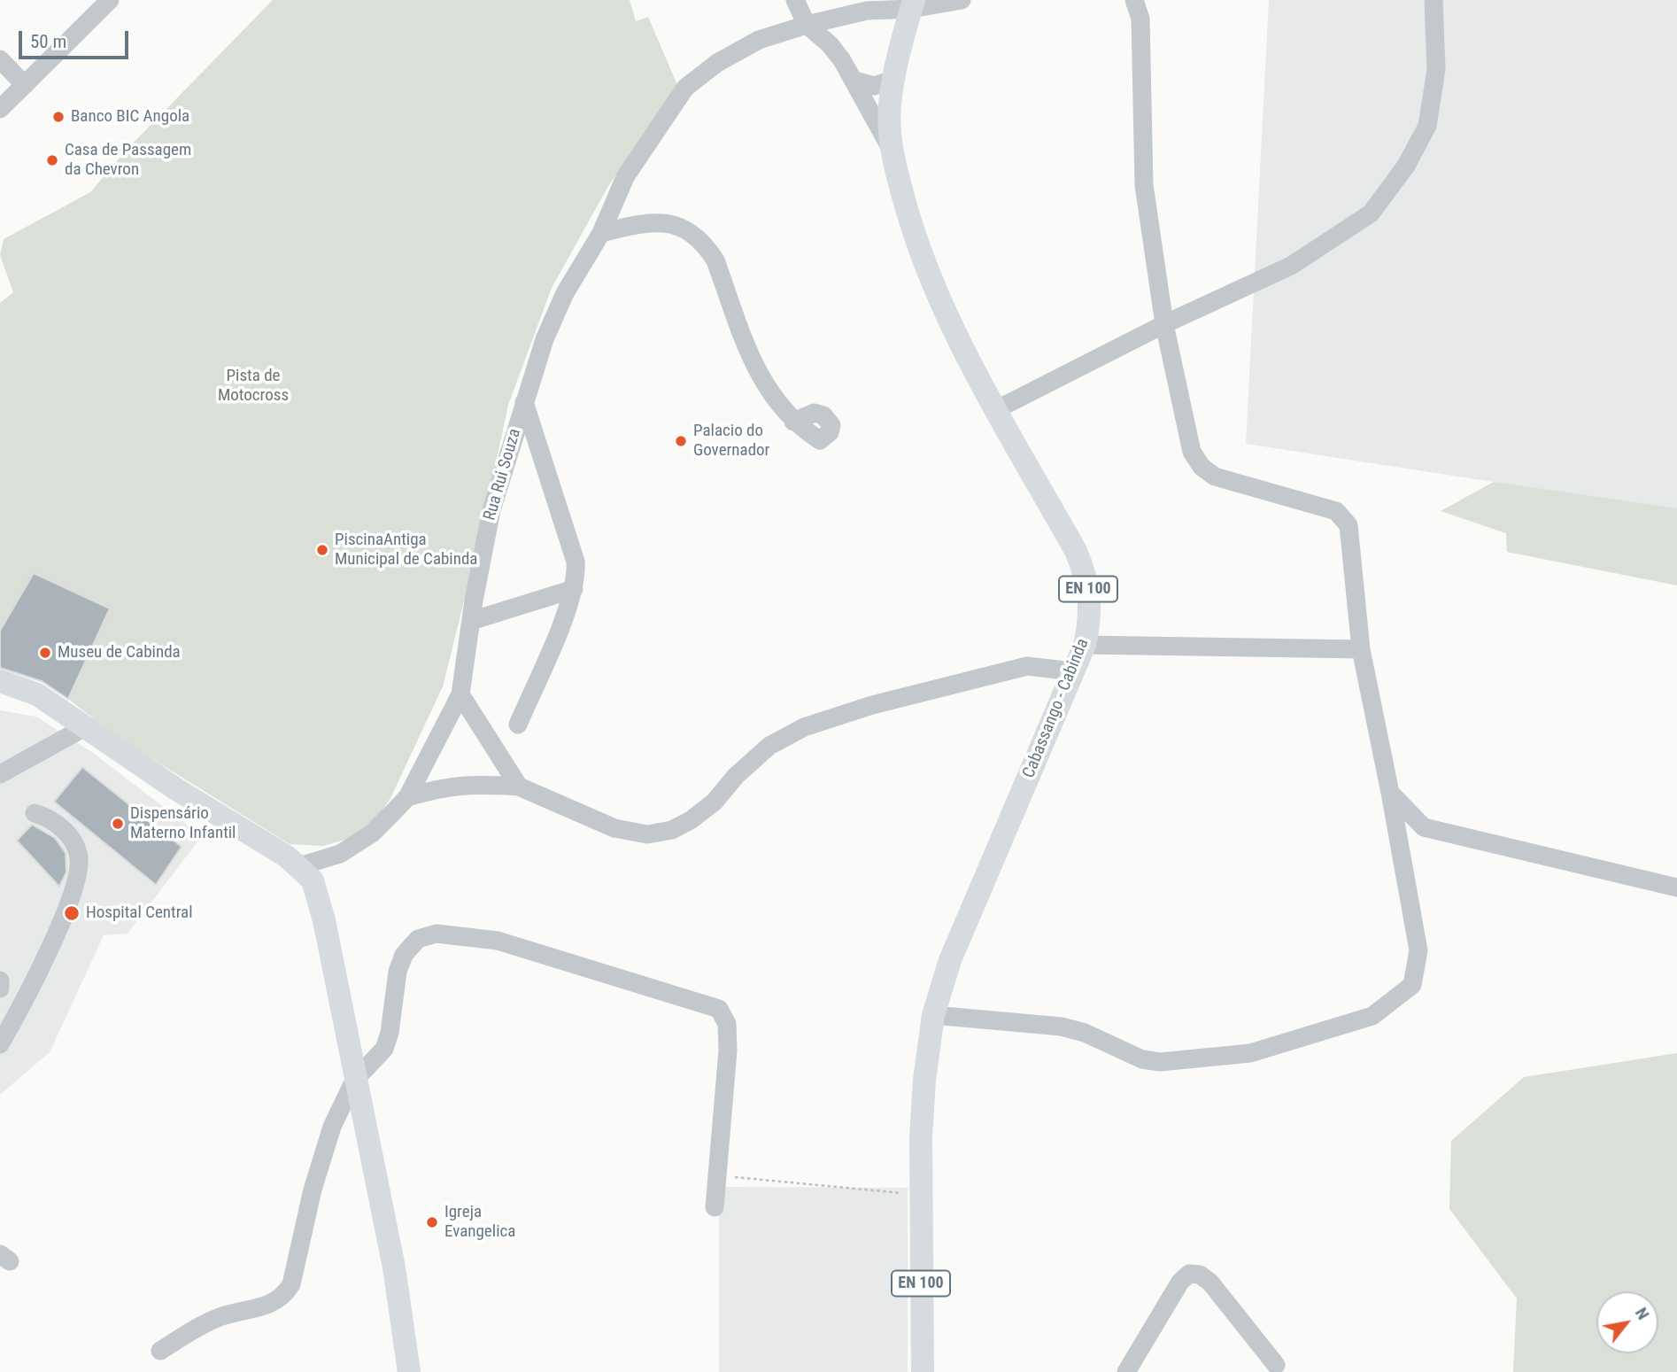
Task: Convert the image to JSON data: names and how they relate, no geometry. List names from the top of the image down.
{
  "streets": {
    "main road": ["EN 100", "Cabassango - Cabinda"],
    "street": ["Rua Rui Souza"]
  },
  "crossings": [
    ["Rua Rui Souza", "Cabassango - Cabinda"]
  ],
  "parks": ["Pista de Motocross"],
  "places": [
    "Banco BIC Angola",
    "Casa de Passagem da Chevron",
    "Palacio do Governador",
    "PiscinaAntiga Municipal de Cabinda",
    "Museu de Cabinda",
    "Dispensário Materno Infantil",
    "Hospital Central",
    "Igreja Evangelica"
  ],
  "scale_bar": "50 m",
  "north": "top right"
}
